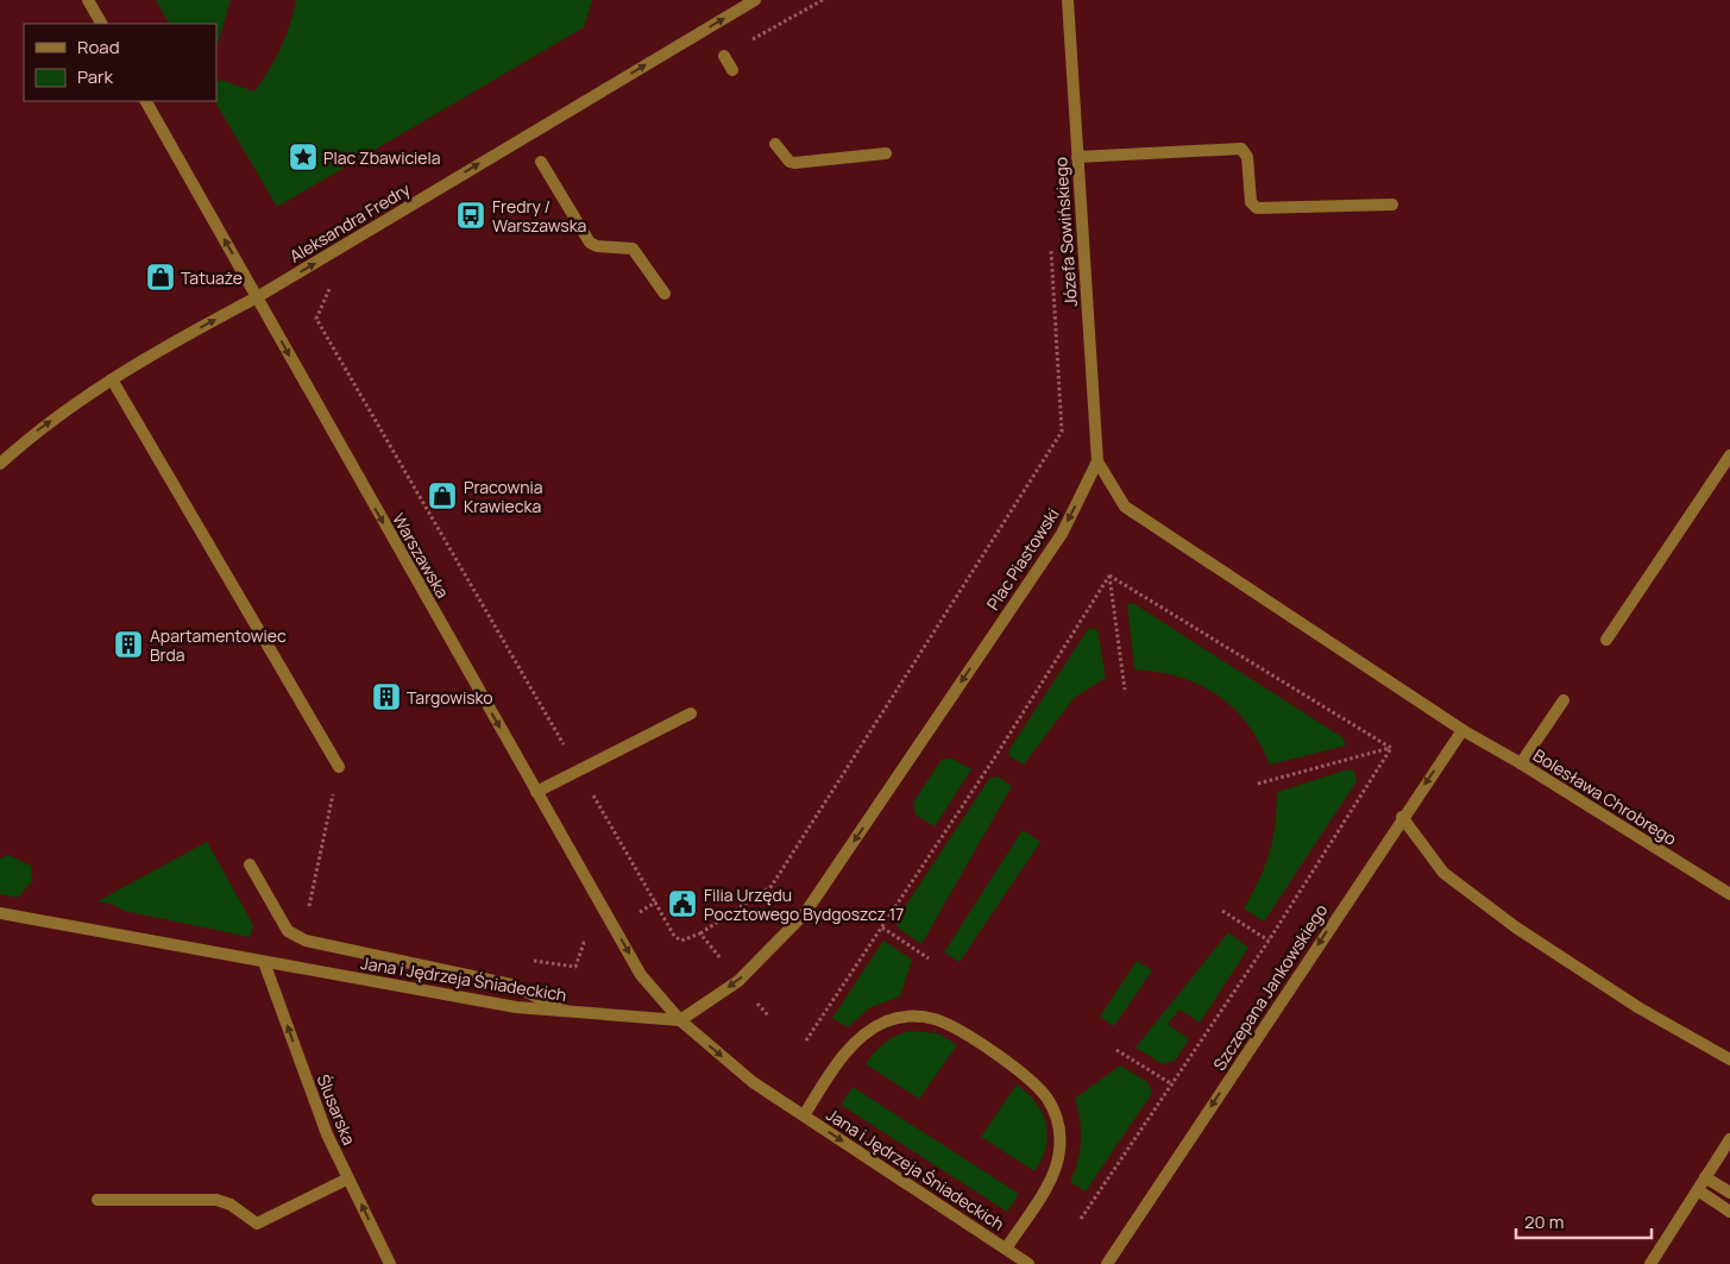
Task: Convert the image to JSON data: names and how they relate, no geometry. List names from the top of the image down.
{
  "streets": {
    "street": [
      "Aleksandra Fredry",
      "Józefa Sowińskiego",
      "Warszawska",
      "Plac Piastowski",
      "Bolesława Chrobrego",
      "Jana i Jędrzeja Śniadeckich",
      "Szczepana Jankowskiego",
      "Ślusarska"
    ]
  },
  "crossings": [
    ["Aleksandra Fredry", "Warszawska"],
    ["Józefa Sowińskiego", "Plac Piastowski"],
    ["Warszawska", "Plac Piastowski"],
    ["Warszawska", "Jana i Jędrzeja Śniadeckich"],
    ["Plac Piastowski", "Jana i Jędrzeja Śniadeckich"],
    ["Bolesława Chrobrego", "Szczepana Jankowskiego"],
    ["Jana i Jędrzeja Śniadeckich", "Ślusarska"]
  ],
  "one_way": [
    "Aleksandra Fredry",
    "Plac Piastowski",
    "Jana i Jędrzeja Śniadeckich",
    "Szczepana Jankowskiego",
    "Ślusarska"
  ],
  "places": {
    "place": ["Plac Zbawiciela"],
    "bus stop": ["Fredry / Warszawska"],
    "shop": ["Tatuaże", "Pracownia Krawiecka"],
    "building": ["Apartamentowiec Brda", "Targowisko"],
    "public building": ["Filia Urzędu Pocztowego Bydgoszcz 17"]
  },
  "legend": ["Road", "Park"],
  "scale_bar": "20 m"
}
